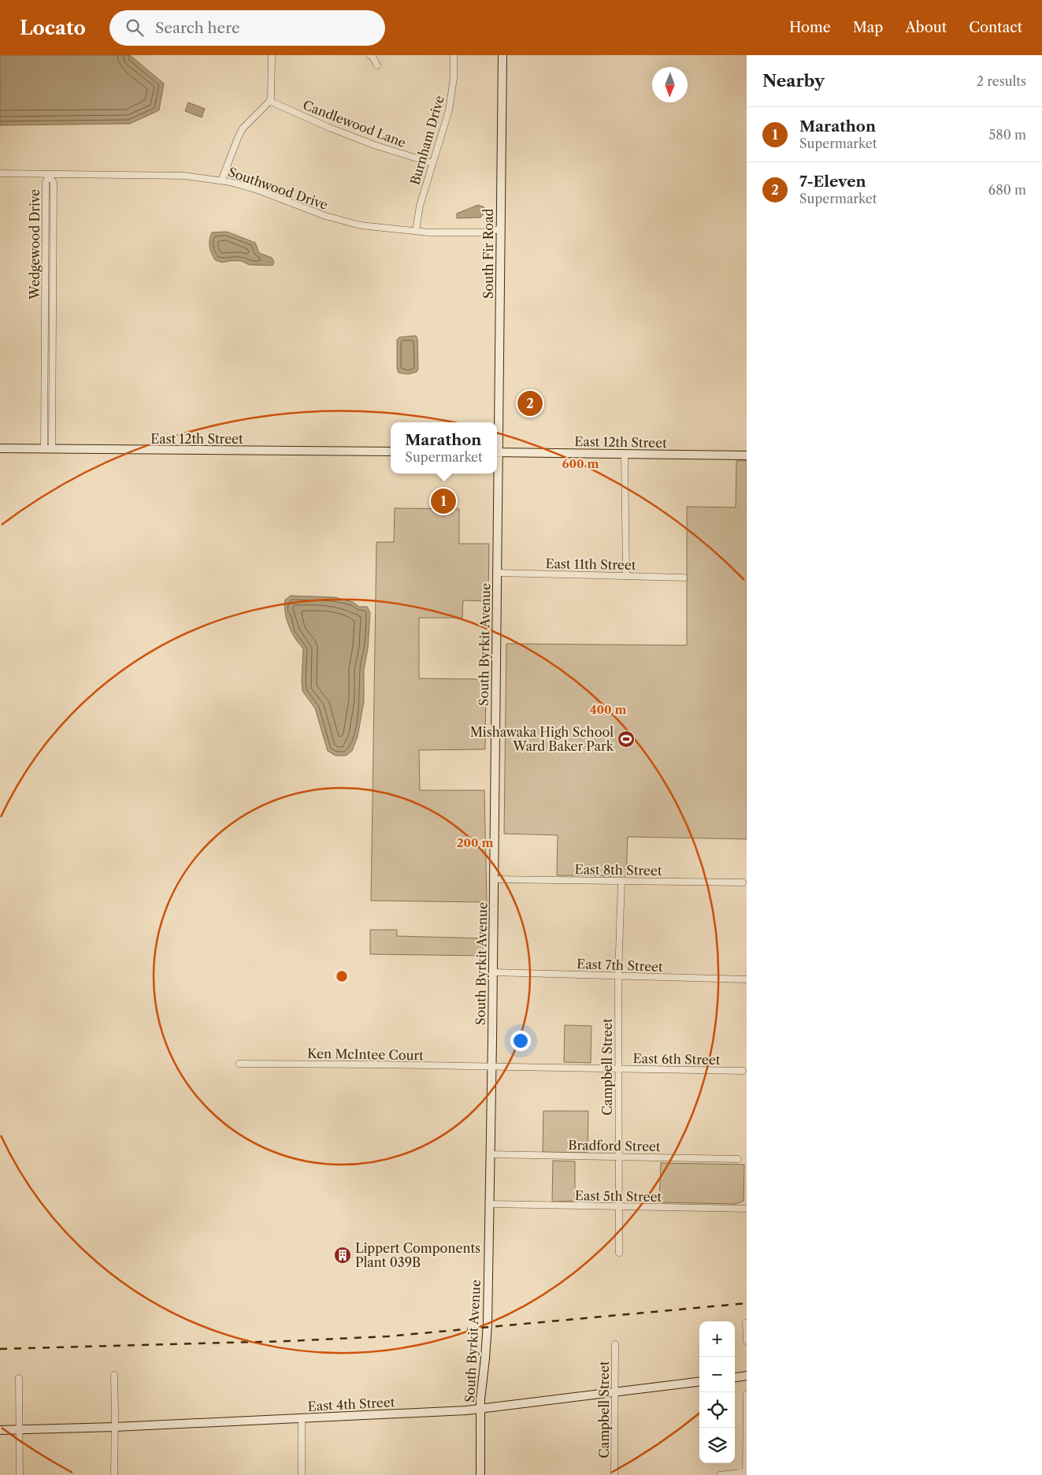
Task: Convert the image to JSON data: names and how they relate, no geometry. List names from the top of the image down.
{
  "streets": {
    "street": [
      "Candlewood Lane",
      "Burnham Drive",
      "Southwood Drive",
      "Wedgewood Drive",
      "South Fir Road",
      "East 12th Street",
      "East 11th Street",
      "South Byrkit Avenue",
      "East 8th Street",
      "East 7th Street",
      "Ken McIntee Court",
      "East 6th Street",
      "Campbell Street",
      "Bradford Street",
      "East 5th Street",
      "East 4th Street"
    ]
  },
  "crossings": [
    ["Candlewood Lane", "Burnham Drive"],
    ["Burnham Drive", "Southwood Drive"],
    ["Southwood Drive", "Wedgewood Drive"],
    ["Southwood Drive", "South Fir Road"],
    ["Wedgewood Drive", "East 12th Street"],
    ["East 11th Street", "South Byrkit Avenue"],
    ["South Byrkit Avenue", "East 8th Street"],
    ["South Byrkit Avenue", "East 7th Street"],
    ["South Byrkit Avenue", "Ken McIntee Court"],
    ["South Byrkit Avenue", "East 6th Street"],
    ["South Byrkit Avenue", "Bradford Street"],
    ["South Byrkit Avenue", "East 5th Street"],
    ["South Byrkit Avenue", "East 4th Street"],
    ["East 8th Street", "Campbell Street"],
    ["East 7th Street", "Campbell Street"],
    ["Ken McIntee Court", "East 6th Street"],
    ["East 6th Street", "Campbell Street"],
    ["Campbell Street", "Bradford Street"],
    ["Campbell Street", "East 5th Street"],
    ["Campbell Street", "East 4th Street"]
  ],
  "places": {
    "sports": ["Mishawaka High School Ward Baker Park"],
    "building": ["Lippert Components Plant 039B"]
  },
  "north": "bottom",
  "page": {
    "header": "Locato",
    "search": "Search here",
    "nav": [
      "Home",
      "Map",
      "About",
      "Contact"
    ],
    "heading": ["Nearby", "2 results"],
    "list": [
      {
        "mark": "1",
        "name": "Marathon",
        "note": "Supermarket",
        "value": "580 m"
      },
      {
        "mark": "2",
        "name": "7-Eleven",
        "note": "Supermarket",
        "value": "680 m"
      }
    ],
    "pins": ["2", "1"],
    "popup": ["Marathon", "Supermarket"],
    "map_buttons": ["+", "−"]
  },
  "rings": ["600 m", "400 m", "200 m"]
}
